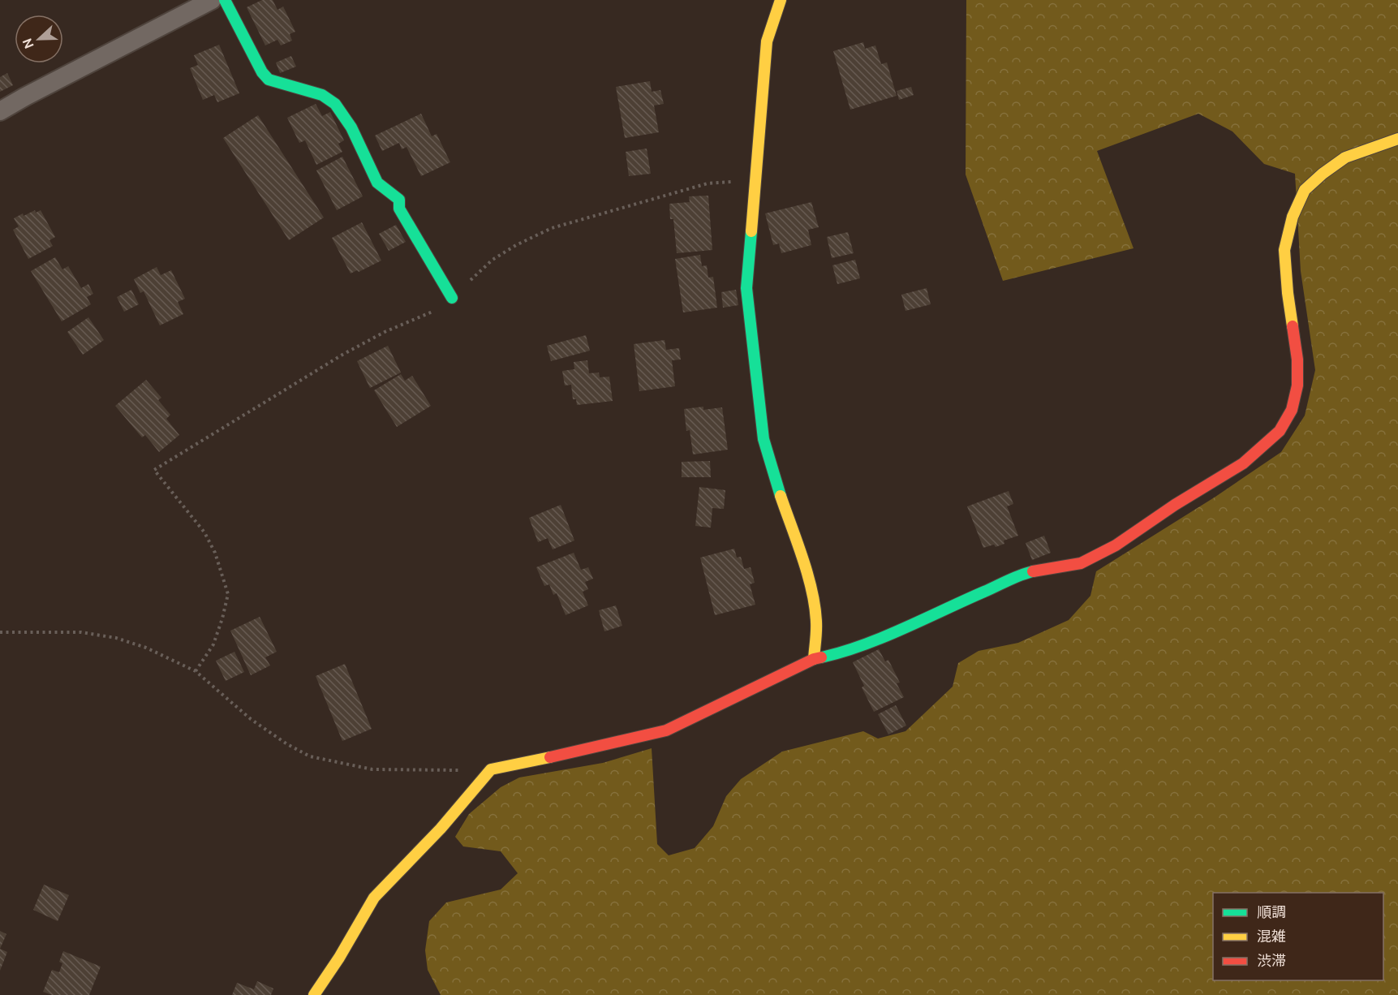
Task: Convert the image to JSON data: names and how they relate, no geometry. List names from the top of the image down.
{
  "legend": ["順調", "混雑", "渋滞"],
  "north": "left"
}
